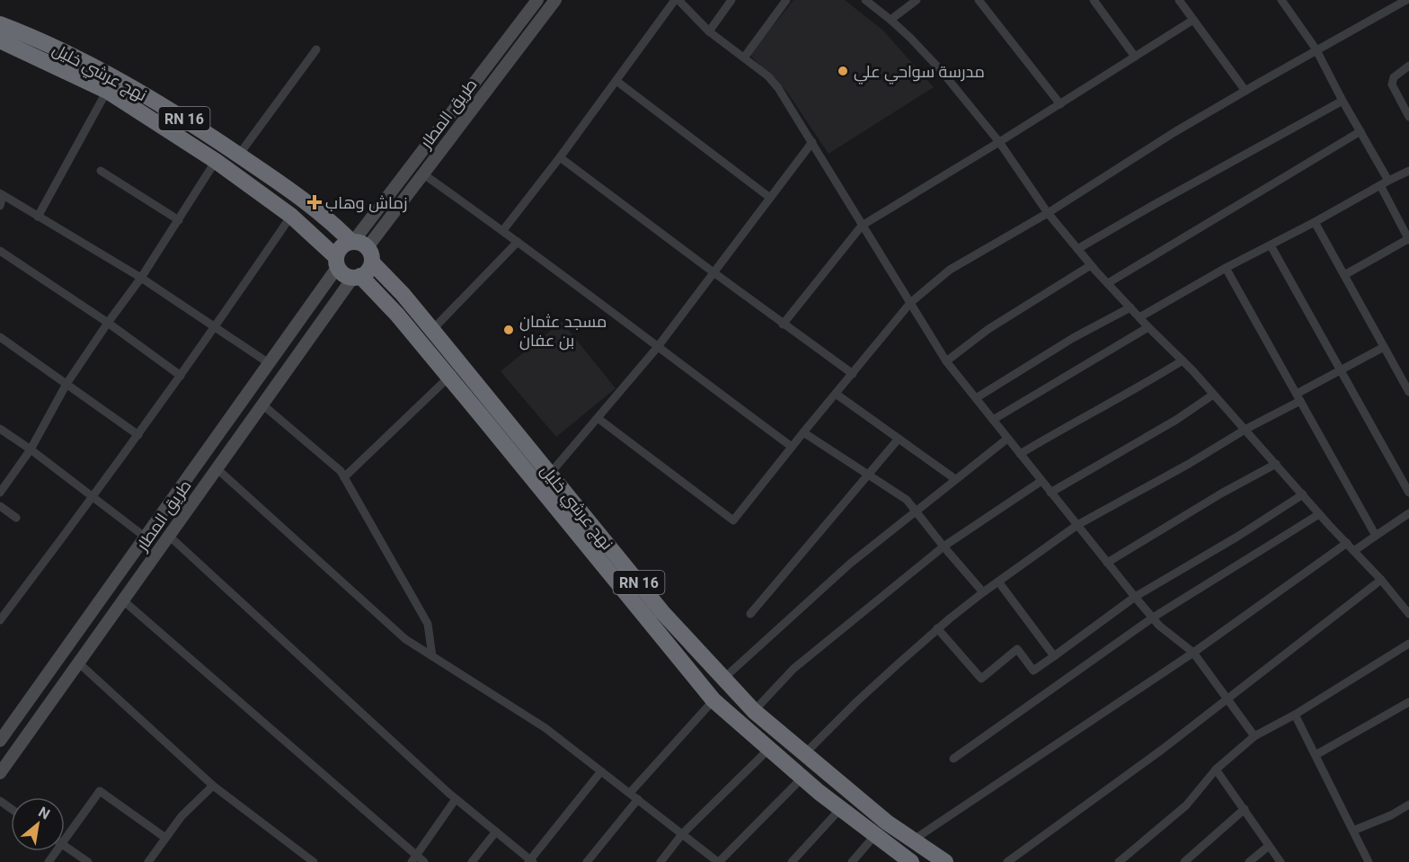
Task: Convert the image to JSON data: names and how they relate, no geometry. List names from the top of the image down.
{
  "streets": {
    "highway": ["نهج عرشي خليل", "RN 16"],
    "main road": ["طريق المطار"]
  },
  "crossings": [
    ["نهج عرشي خليل", "طريق المطار"]
  ],
  "places": {
    "other": ["مدرسة سواحي علي", "مسجد عثمان بن عفان"],
    "health": ["زماش وهاب"]
  },
  "north": "top right"
}
